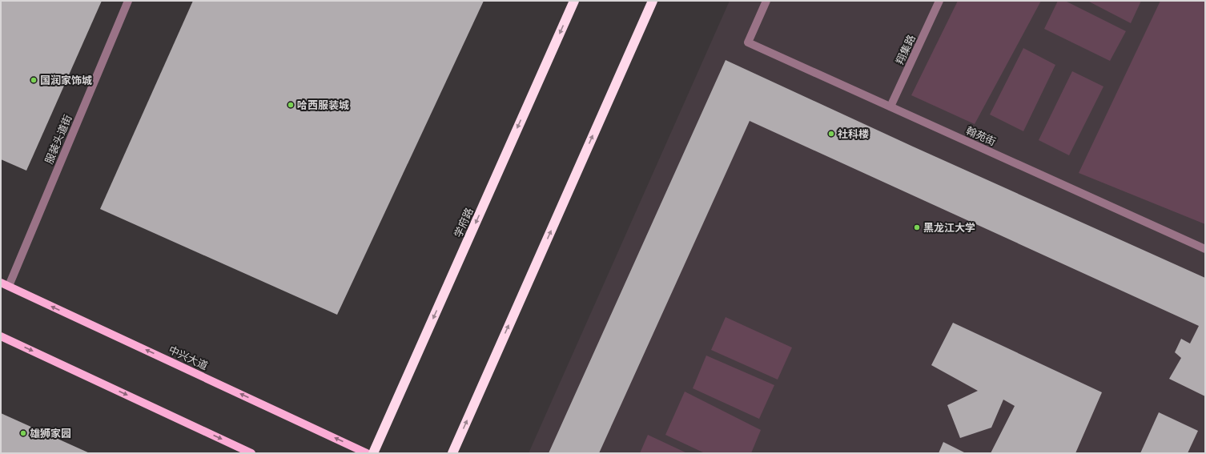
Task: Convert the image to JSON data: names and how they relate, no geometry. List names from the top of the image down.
{
  "streets": {
    "highway": ["学府路"],
    "main road": ["中兴大道"],
    "street": ["翔集路", "翰苑街", "服装头道街"]
  },
  "crossings": [
    ["翔集路", "翰苑街"],
    ["服装头道街", "中兴大道"]
  ],
  "places": [
    "国润家饰城",
    "哈西服装城",
    "社科楼",
    "黑龙江大学",
    "雄狮家园"
  ]
}
